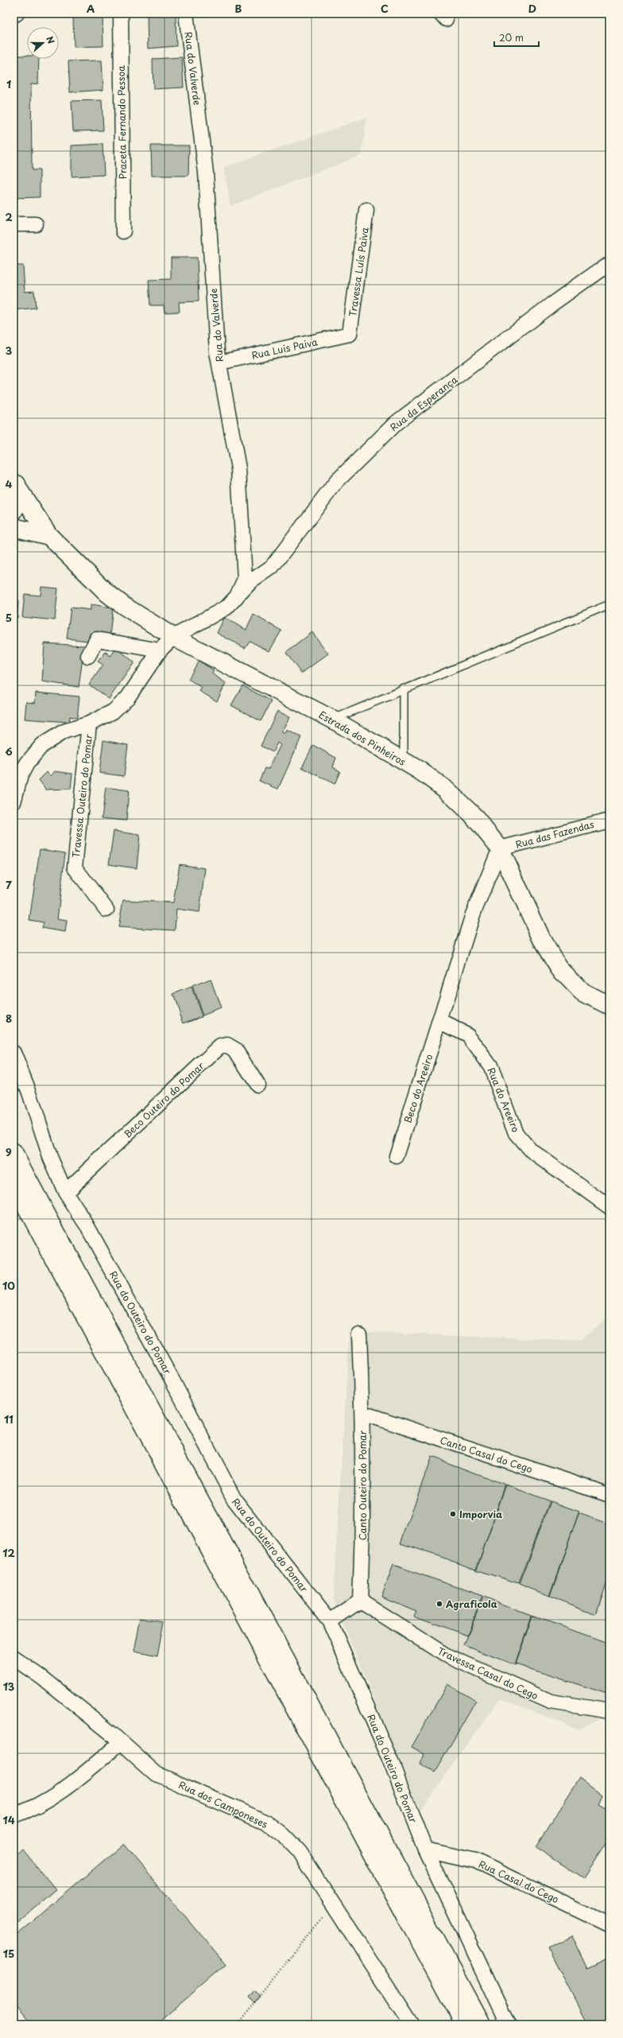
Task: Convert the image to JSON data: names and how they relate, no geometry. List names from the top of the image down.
{
  "streets": {
    "main road": ["Estrada dos Pinheiros"],
    "street": [
      "Rua do Valverde",
      "Praceta Fernando Pessoa",
      "Travessa Luís Paiva",
      "Rua Luis Paiva",
      "Rua da Esperança",
      "Travessa Outeiro do Pomar",
      "Rua das Fazendas",
      "Beco do Areeiro",
      "Beco Outeiro do Pomar",
      "Rua do Areeiro",
      "Rua do Outeiro do Pomar",
      "Canto Casal do Cego",
      "Canto Outeiro do Pomar",
      "Travessa Casal do Cego",
      "Rua dos Camponeses",
      "Rua Casal do Cego"
    ]
  },
  "crossings": [
    ["Rua do Valverde", "Rua Luis Paiva"],
    ["Rua do Valverde", "Rua da Esperança"],
    ["Rua do Valverde", "Estrada dos Pinheiros"],
    ["Rua do Valverde", "Travessa Outeiro do Pomar"],
    ["Travessa Luís Paiva", "Rua Luis Paiva"],
    ["Estrada dos Pinheiros", "Rua das Fazendas"],
    ["Beco do Areeiro", "Rua do Areeiro"],
    ["Beco Outeiro do Pomar", "Rua do Outeiro do Pomar"],
    ["Rua do Outeiro do Pomar", "Rua Casal do Cego"],
    ["Canto Casal do Cego", "Canto Outeiro do Pomar"],
    ["Canto Outeiro do Pomar", "Travessa Casal do Cego"]
  ],
  "places": ["Imporvia", "Agraficola"],
  "scale_bar": "20 m",
  "north": "right",
  "grid": {
    "columns": [
      "A",
      "B",
      "C",
      "D"
    ],
    "rows": [
      "1",
      "2",
      "3",
      "4",
      "5",
      "6",
      "7",
      "8",
      "9",
      "10",
      "11",
      "12",
      "13",
      "14",
      "15"
    ]
  }
}
